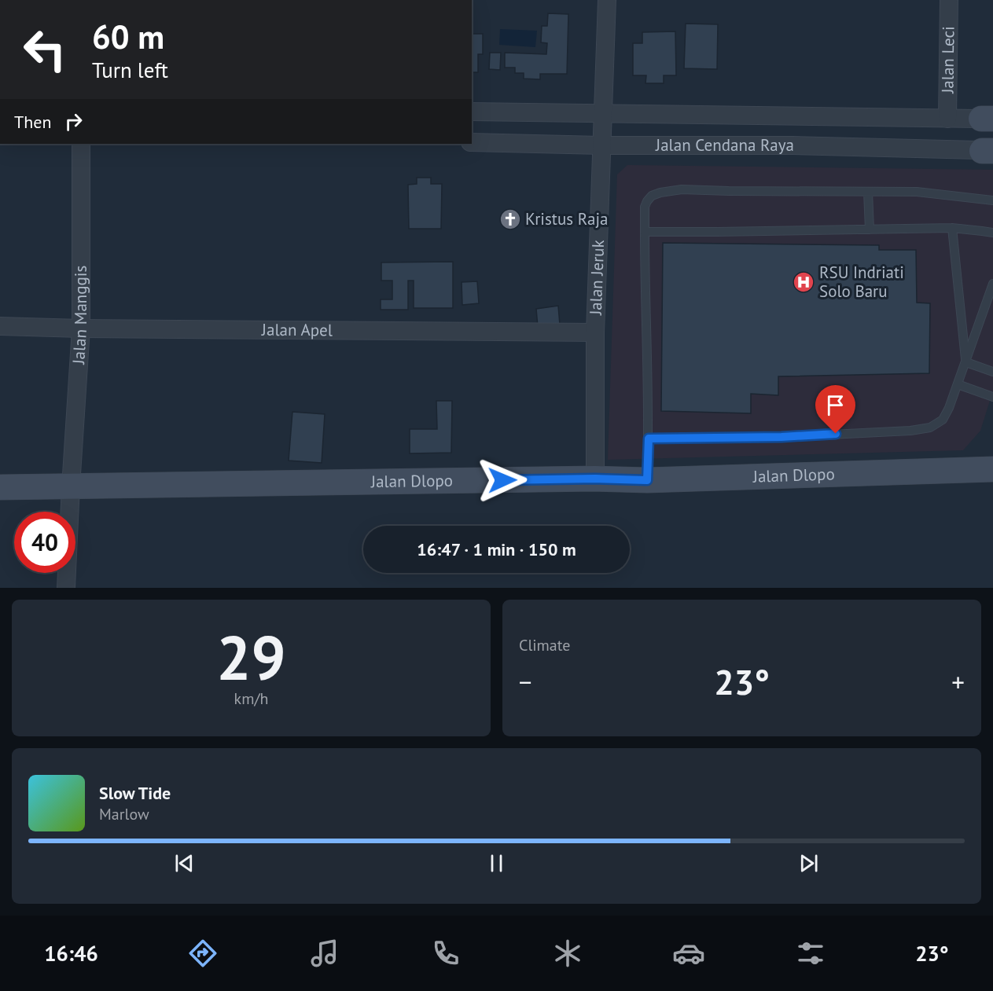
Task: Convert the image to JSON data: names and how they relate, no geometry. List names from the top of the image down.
{
  "streets": {
    "street": [
      "Jalan Leci",
      "Jalan Cendana Raya",
      "Jalan Jeruk",
      "Jalan Manggis",
      "Jalan Apel",
      "Jalan Dlopo"
    ]
  },
  "crossings": [
    ["Jalan Leci", "Jalan Cendana Raya"],
    ["Jalan Cendana Raya", "Jalan Jeruk"],
    ["Jalan Jeruk", "Jalan Apel"],
    ["Jalan Manggis", "Jalan Apel"],
    ["Jalan Manggis", "Jalan Dlopo"]
  ],
  "places": {
    "church": ["Kristus Raja"],
    "hospital": ["RSU Indriati Solo Baru"]
  },
  "page": {
    "turn": ["60 m", "Turn left"],
    "then": "Then",
    "limit": "40",
    "trip": "16:47 · 1 min · 150 m",
    "tile": [
      ["29", "km/h"],
      "Climate"
    ],
    "heat": ["−", "23°", "+"],
    "song": ["Slow Tide", "Marlow"],
    "tabs": ["16:46", "23°"]
  }
}
